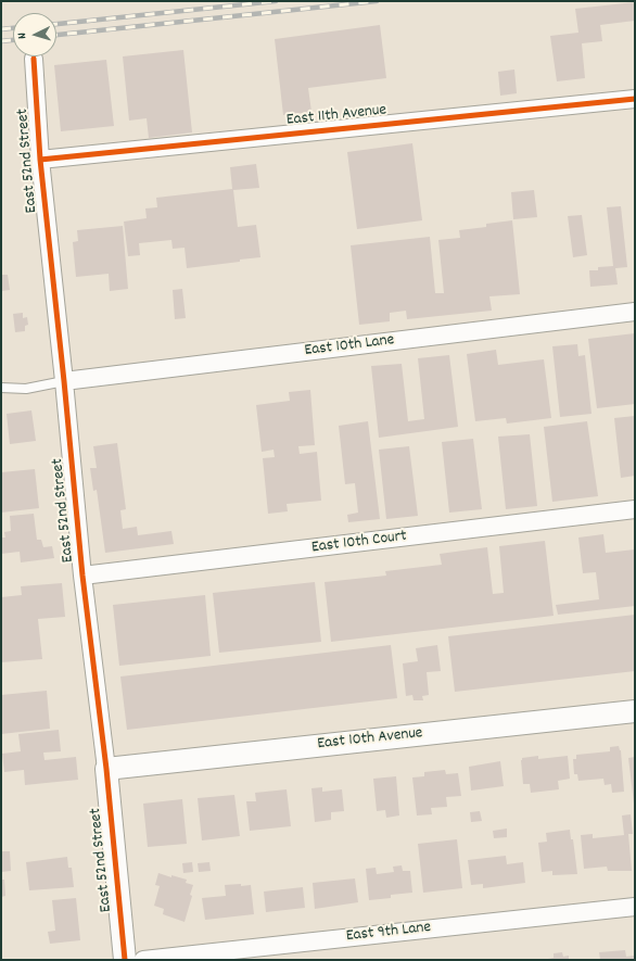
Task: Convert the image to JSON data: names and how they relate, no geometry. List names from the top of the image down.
{
  "streets": {
    "street": [
      "East 11th Avenue",
      "East 52nd Street",
      "East 10th Lane",
      "East 10th Court",
      "East 10th Avenue",
      "East 9th Lane"
    ]
  },
  "crossings": [
    ["East 11th Avenue", "East 52nd Street"],
    ["East 52nd Street", "East 10th Lane"],
    ["East 52nd Street", "East 10th Court"],
    ["East 52nd Street", "East 10th Avenue"]
  ],
  "north": "left"
}
